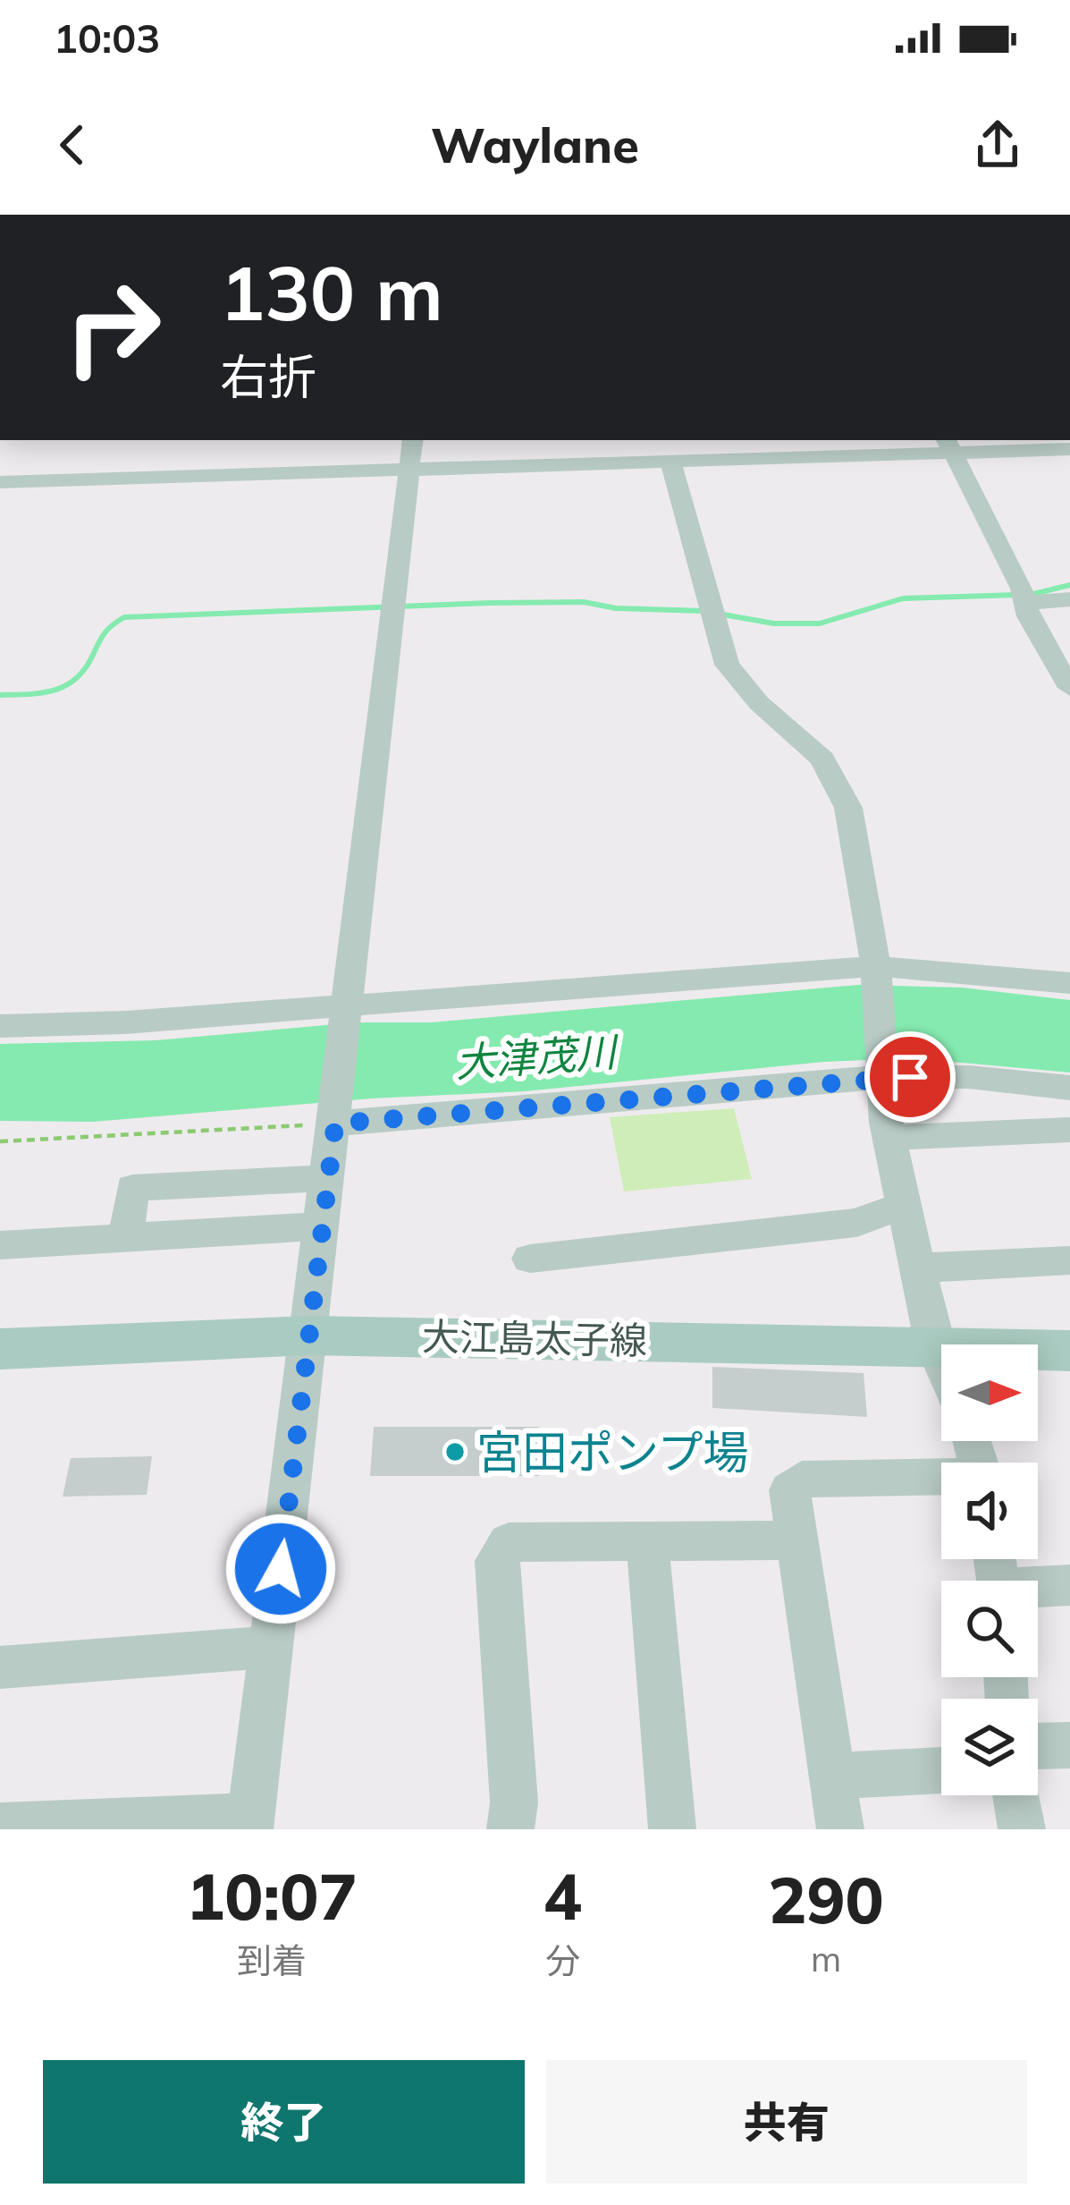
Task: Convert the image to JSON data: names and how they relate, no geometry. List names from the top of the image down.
{
  "streets": {
    "main road": ["大江島太子線"]
  },
  "water": ["大津茂川"],
  "places": ["宮田ポンプ場"],
  "north": "right",
  "page": {
    "status": "10:03",
    "header": "Waylane",
    "turn": ["130 m", "右折"],
    "eta": [
      "10:07",
      "到着",
      "4",
      "分",
      "290",
      "m"
    ],
    "buttons": ["終了", "共有"]
  }
}
